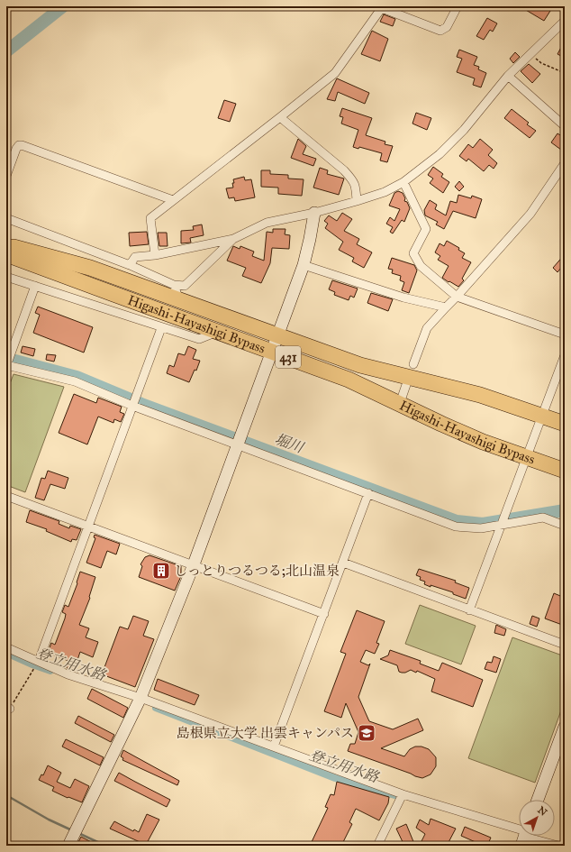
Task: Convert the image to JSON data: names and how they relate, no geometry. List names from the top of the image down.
{
  "streets": {
    "highway": ["Higashi-Hayashigi Bypass", "431"]
  },
  "water": ["堀川", "登立用水路"],
  "places": {
    "building": ["しっとりつるつる;北山温泉"],
    "school or university": ["島根県立大学 出雲キャンパス"]
  },
  "north": "top right"
}
